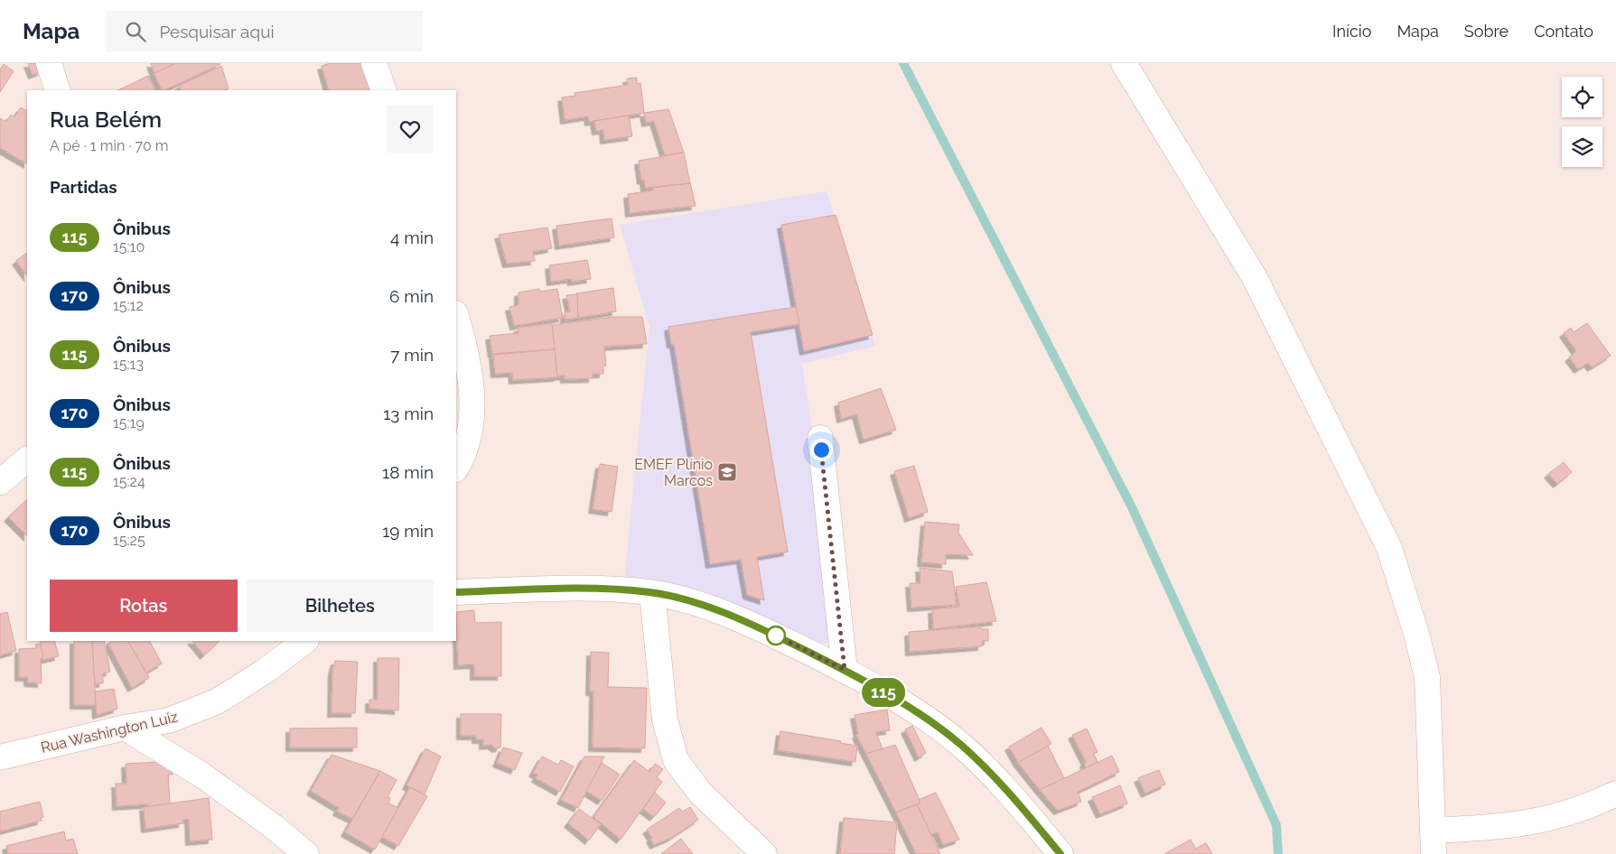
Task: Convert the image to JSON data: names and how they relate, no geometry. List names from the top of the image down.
{
  "streets": {
    "street": ["Rua Washington Luiz"]
  },
  "places": {
    "school or university": ["EMEF Plínio Marcos"]
  },
  "lines": ["bus line 115"],
  "page": {
    "header": "Mapa",
    "search": "Pesquisar aqui",
    "nav": [
      "Início",
      "Mapa",
      "Sobre",
      "Contato"
    ],
    "on_map": "115",
    "heading": [
      ["Rua Belém", "A pé · 1 min · 70 m"],
      "Partidas"
    ],
    "list": [
      {
        "mark": "115",
        "name": "Ônibus",
        "note": "15:10",
        "value": "4 min"
      },
      {
        "mark": "170",
        "name": "Ônibus",
        "note": "15:12",
        "value": "6 min"
      },
      {
        "mark": "115",
        "name": "Ônibus",
        "note": "15:13",
        "value": "7 min"
      },
      {
        "mark": "170",
        "name": "Ônibus",
        "note": "15:19",
        "value": "13 min"
      },
      {
        "mark": "115",
        "name": "Ônibus",
        "note": "15:24",
        "value": "18 min"
      },
      {
        "mark": "170",
        "name": "Ônibus",
        "note": "15:25",
        "value": "19 min"
      }
    ],
    "buttons": ["Rotas", "Bilhetes"]
  }
}
